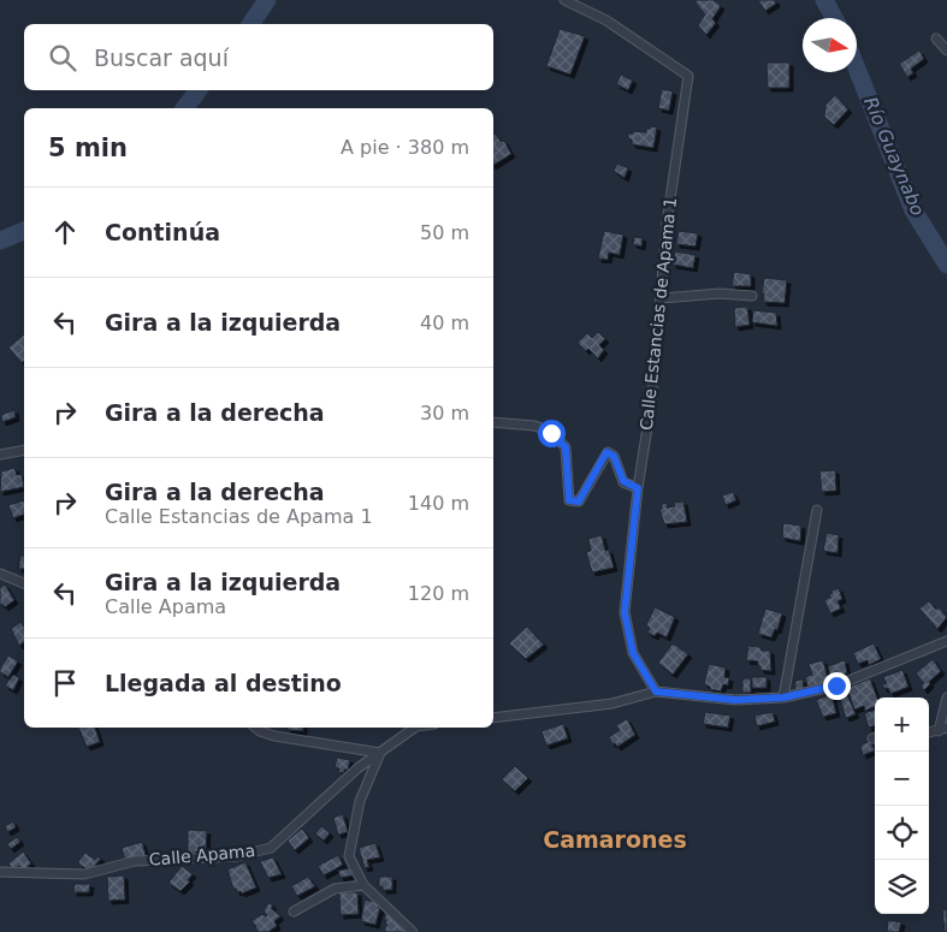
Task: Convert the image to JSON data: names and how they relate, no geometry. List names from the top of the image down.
{
  "streets": {
    "street": ["Calle Estancias de Apama 1", "Calle Apama"]
  },
  "districts": ["Camarones"],
  "water": ["Río Guaynabo"],
  "north": "right",
  "page": {
    "search": "Buscar aquí",
    "heading": ["5 min", "A pie · 380 m"],
    "list": [
      ["Continúa", "50 m"],
      ["Gira a la izquierda", "40 m"],
      ["Gira a la derecha", "30 m"],
      ["Gira a la derecha", "Calle Estancias de Apama 1", "140 m"],
      ["Gira a la izquierda", "Calle Apama", "120 m"],
      "Llegada al destino"
    ],
    "map_buttons": ["+", "−"]
  }
}
